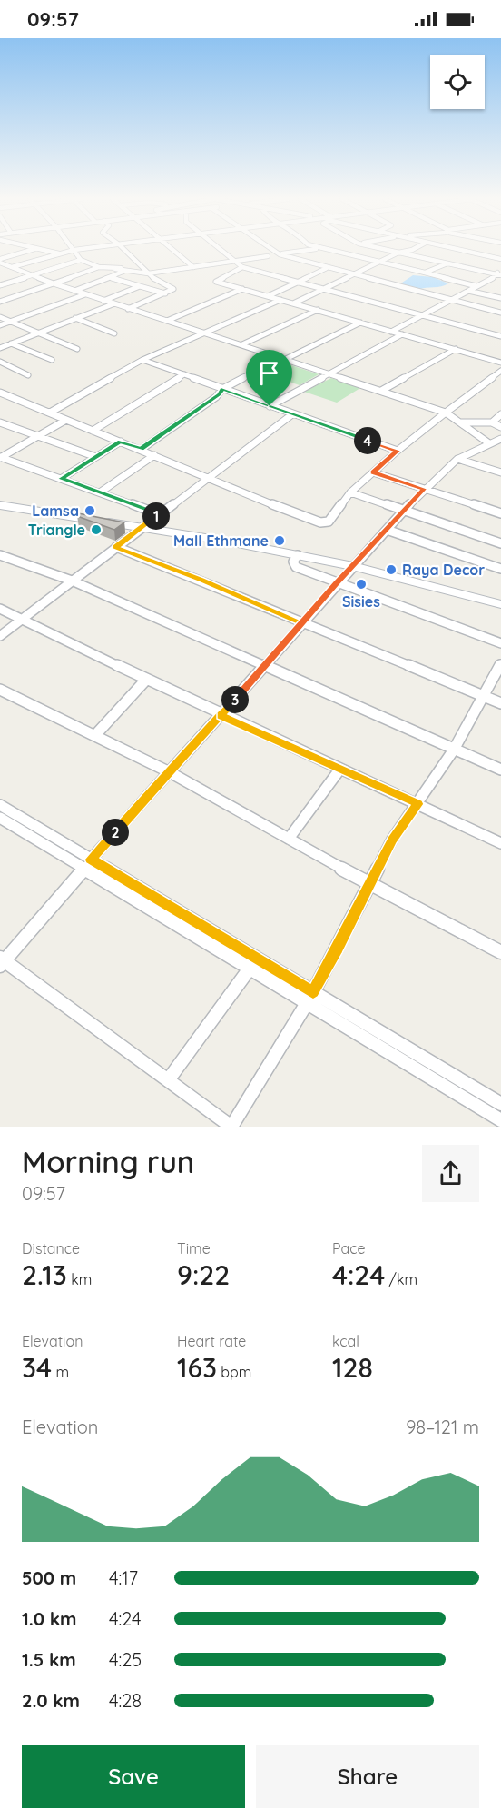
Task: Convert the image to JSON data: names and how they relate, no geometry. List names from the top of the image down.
{
  "places": [
    "Lamsa",
    "Triangle",
    "Mall Ethmane",
    "Raya Decor",
    "Sisies"
  ],
  "page": {
    "status": "09:57",
    "pins": [
      "4",
      "1",
      "3",
      "2"
    ],
    "heading": ["Morning run", "09:57"],
    "stats": [
      ["Distance", "2.13 km"],
      ["Time", "9:22"],
      ["Pace", "4:24 /km"],
      ["Elevation", "34 m"],
      ["Heart rate", "163 bpm"],
      ["kcal", "128"]
    ],
    "chart": ["Elevation", "98–121 m"],
    "list": [
      {
        "name": "500 m",
        "note": "4:17"
      },
      {
        "name": "1.0 km",
        "note": "4:24"
      },
      {
        "name": "1.5 km",
        "note": "4:25"
      },
      {
        "name": "2.0 km",
        "note": "4:28"
      }
    ],
    "buttons": ["Save", "Share"]
  }
}
